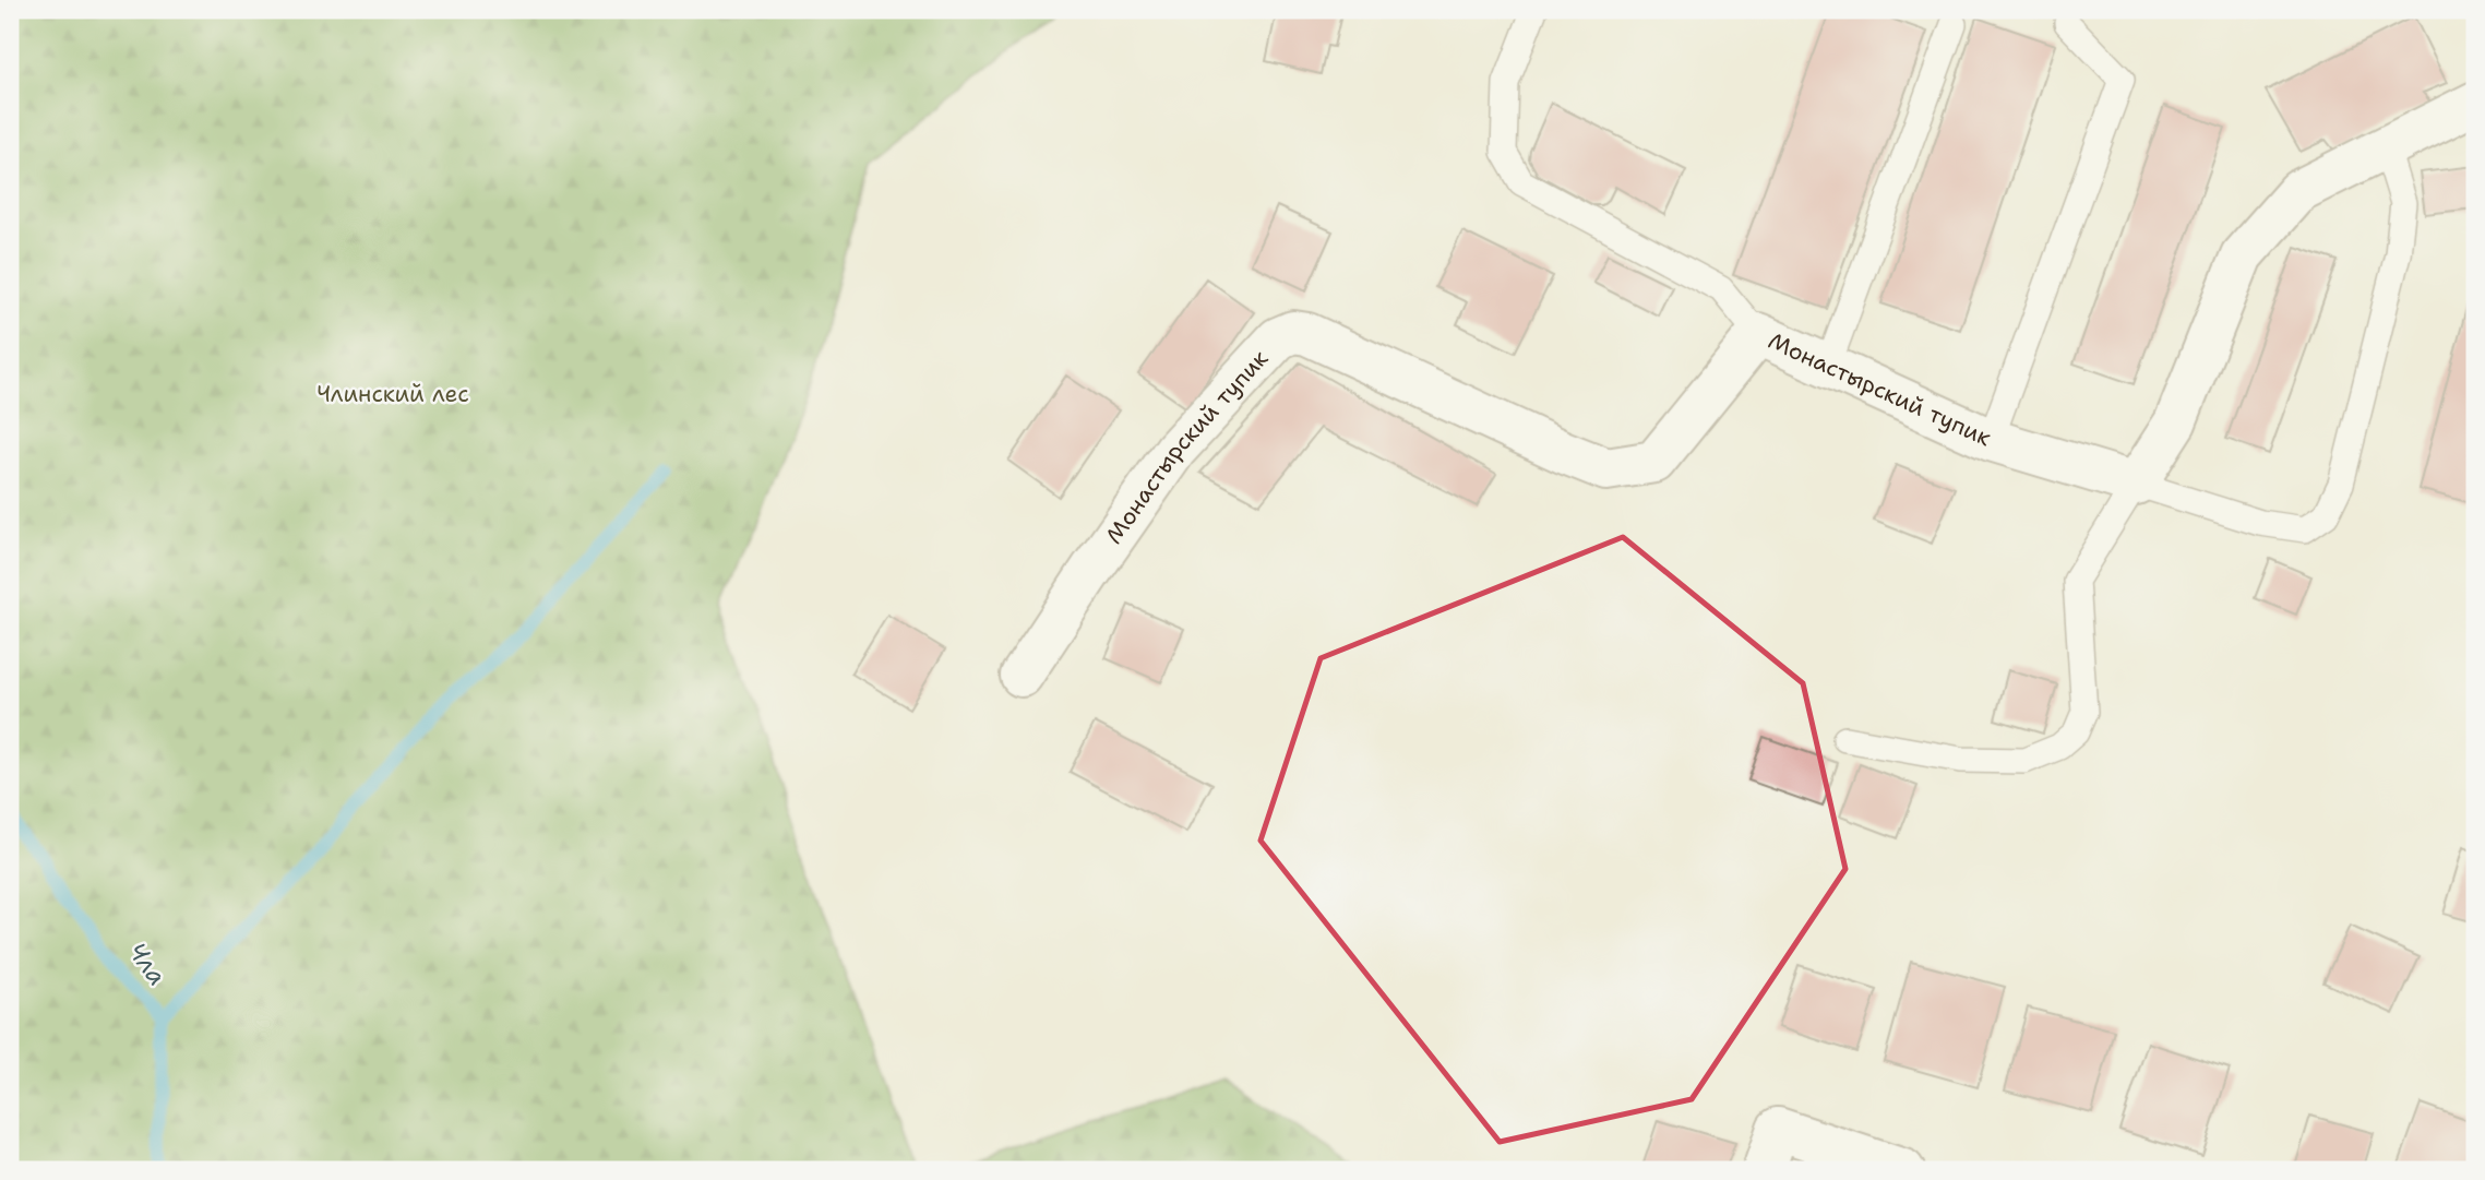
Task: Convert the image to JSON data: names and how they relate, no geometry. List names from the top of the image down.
{
  "streets": {
    "street": ["Монастырский тупик"]
  },
  "water": ["Чла"],
  "parks": ["Члинский лес"]
}
